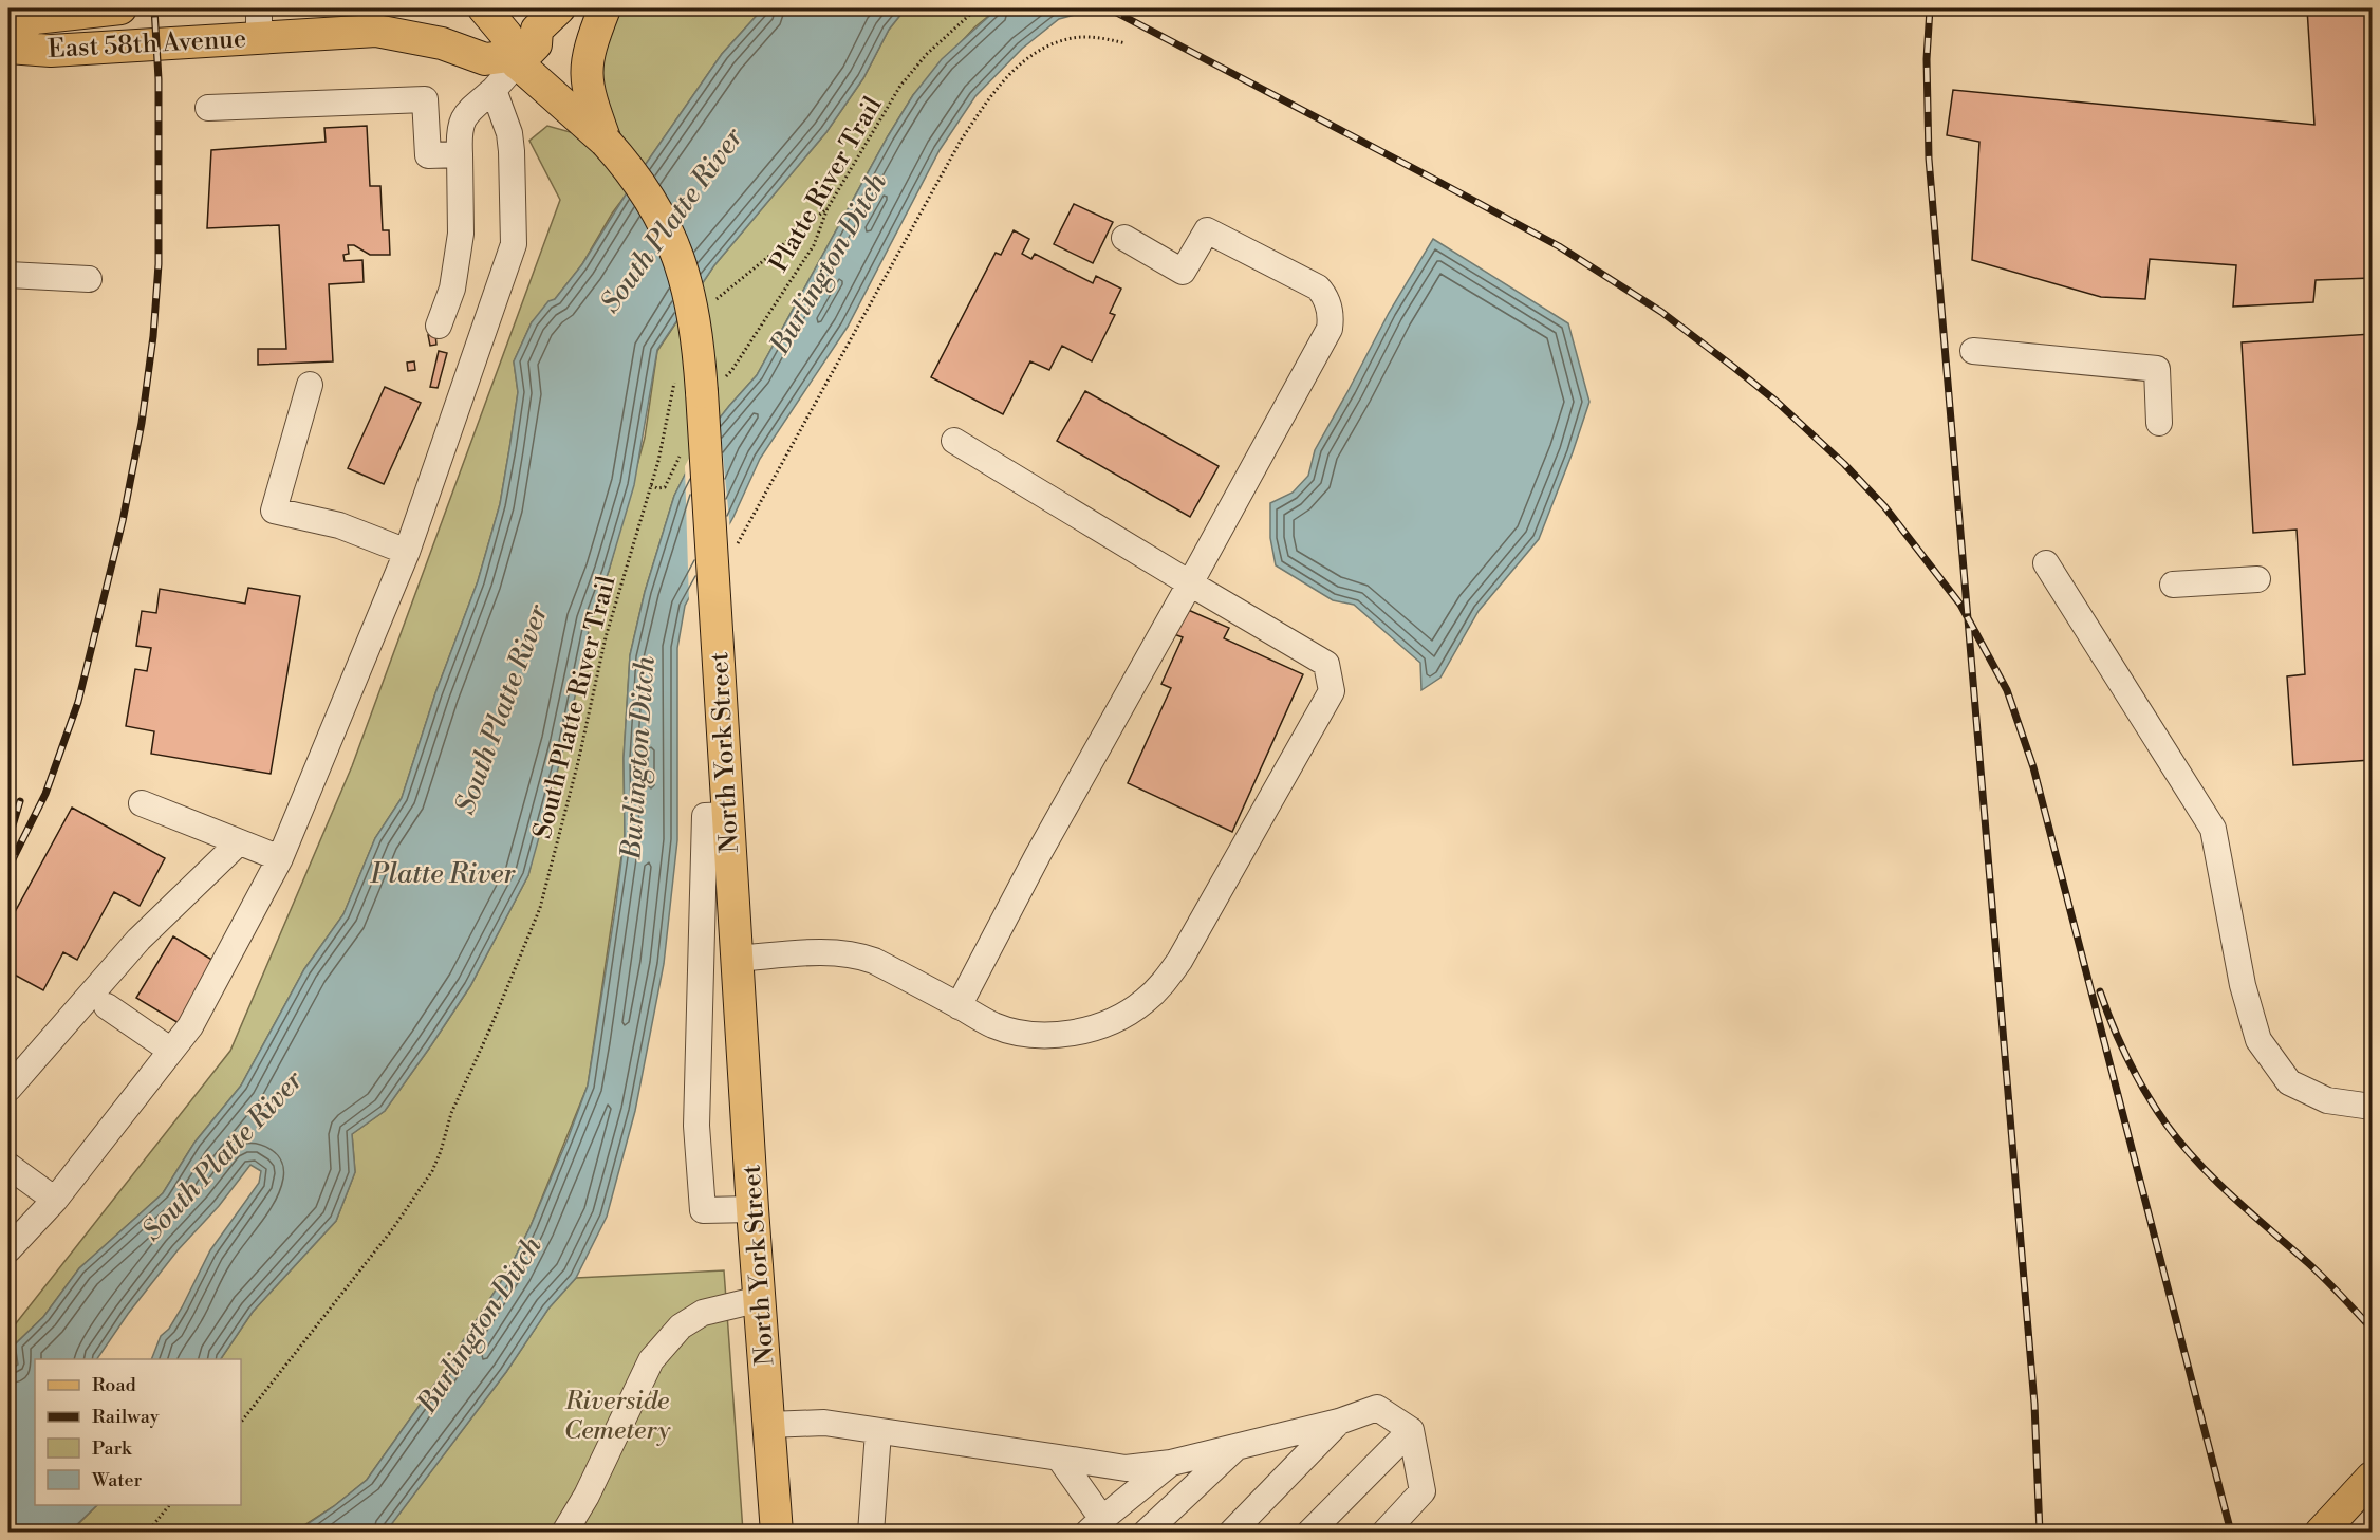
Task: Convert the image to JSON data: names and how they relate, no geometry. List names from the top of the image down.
{
  "streets": {
    "main road": ["East 58th Avenue", "North York Street"],
    "path": ["Platte River Trail", "South Platte River Trail"]
  },
  "crossings": [
    ["East 58th Avenue", "North York Street"],
    ["Platte River Trail", "North York Street"]
  ],
  "water": ["South Platte River", "Burlington Ditch", "Platte River"],
  "parks": ["Riverside Cemetery"],
  "legend": [
    "Road",
    "Railway",
    "Park",
    "Water"
  ]
}
